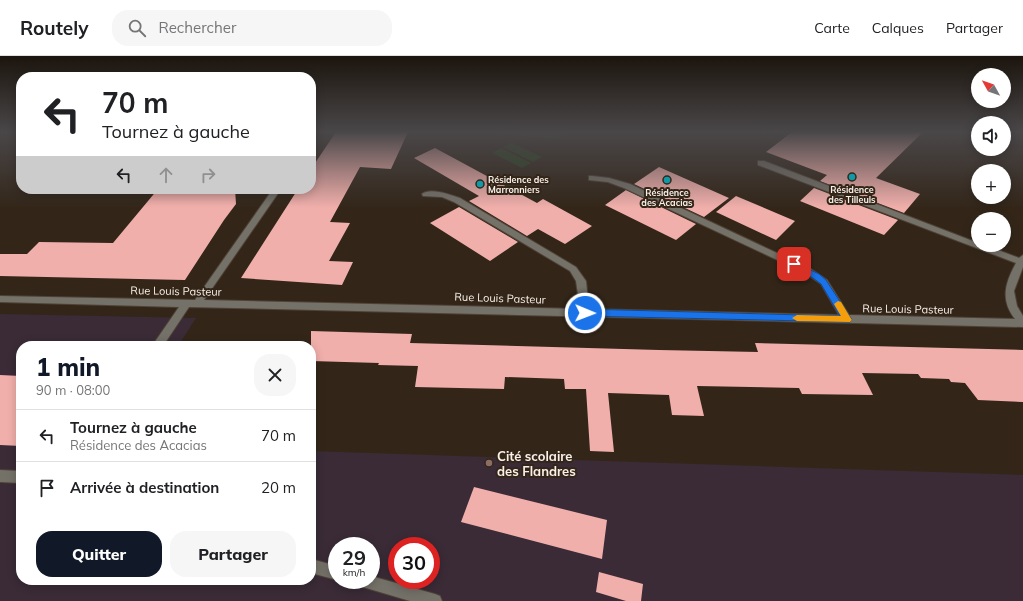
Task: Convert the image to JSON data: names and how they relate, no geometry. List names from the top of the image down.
{
  "streets": {
    "street": ["Rue Louis Pasteur"]
  },
  "places": [
    "Résidence des Tilleuls",
    "Résidence des Acacias",
    "Résidence des Marronniers",
    "Cité scolaire des Flandres"
  ],
  "north": "top left",
  "page": {
    "header": "Routely",
    "search": "Rechercher",
    "nav": ["Carte", "Calques", "Partager"],
    "map_buttons": ["+", "−"],
    "turn": ["70 m", "Tournez à gauche"],
    "heading": ["1 min", "90 m · 08:00"],
    "list": [
      {
        "name": "Tournez à gauche",
        "note": "Résidence des Acacias",
        "value": "70 m"
      },
      {
        "name": "Arrivée à destination",
        "value": "20 m"
      }
    ],
    "buttons": ["Quitter", "Partager"],
    "speed": "29 km/h",
    "limit": "30"
  }
}
